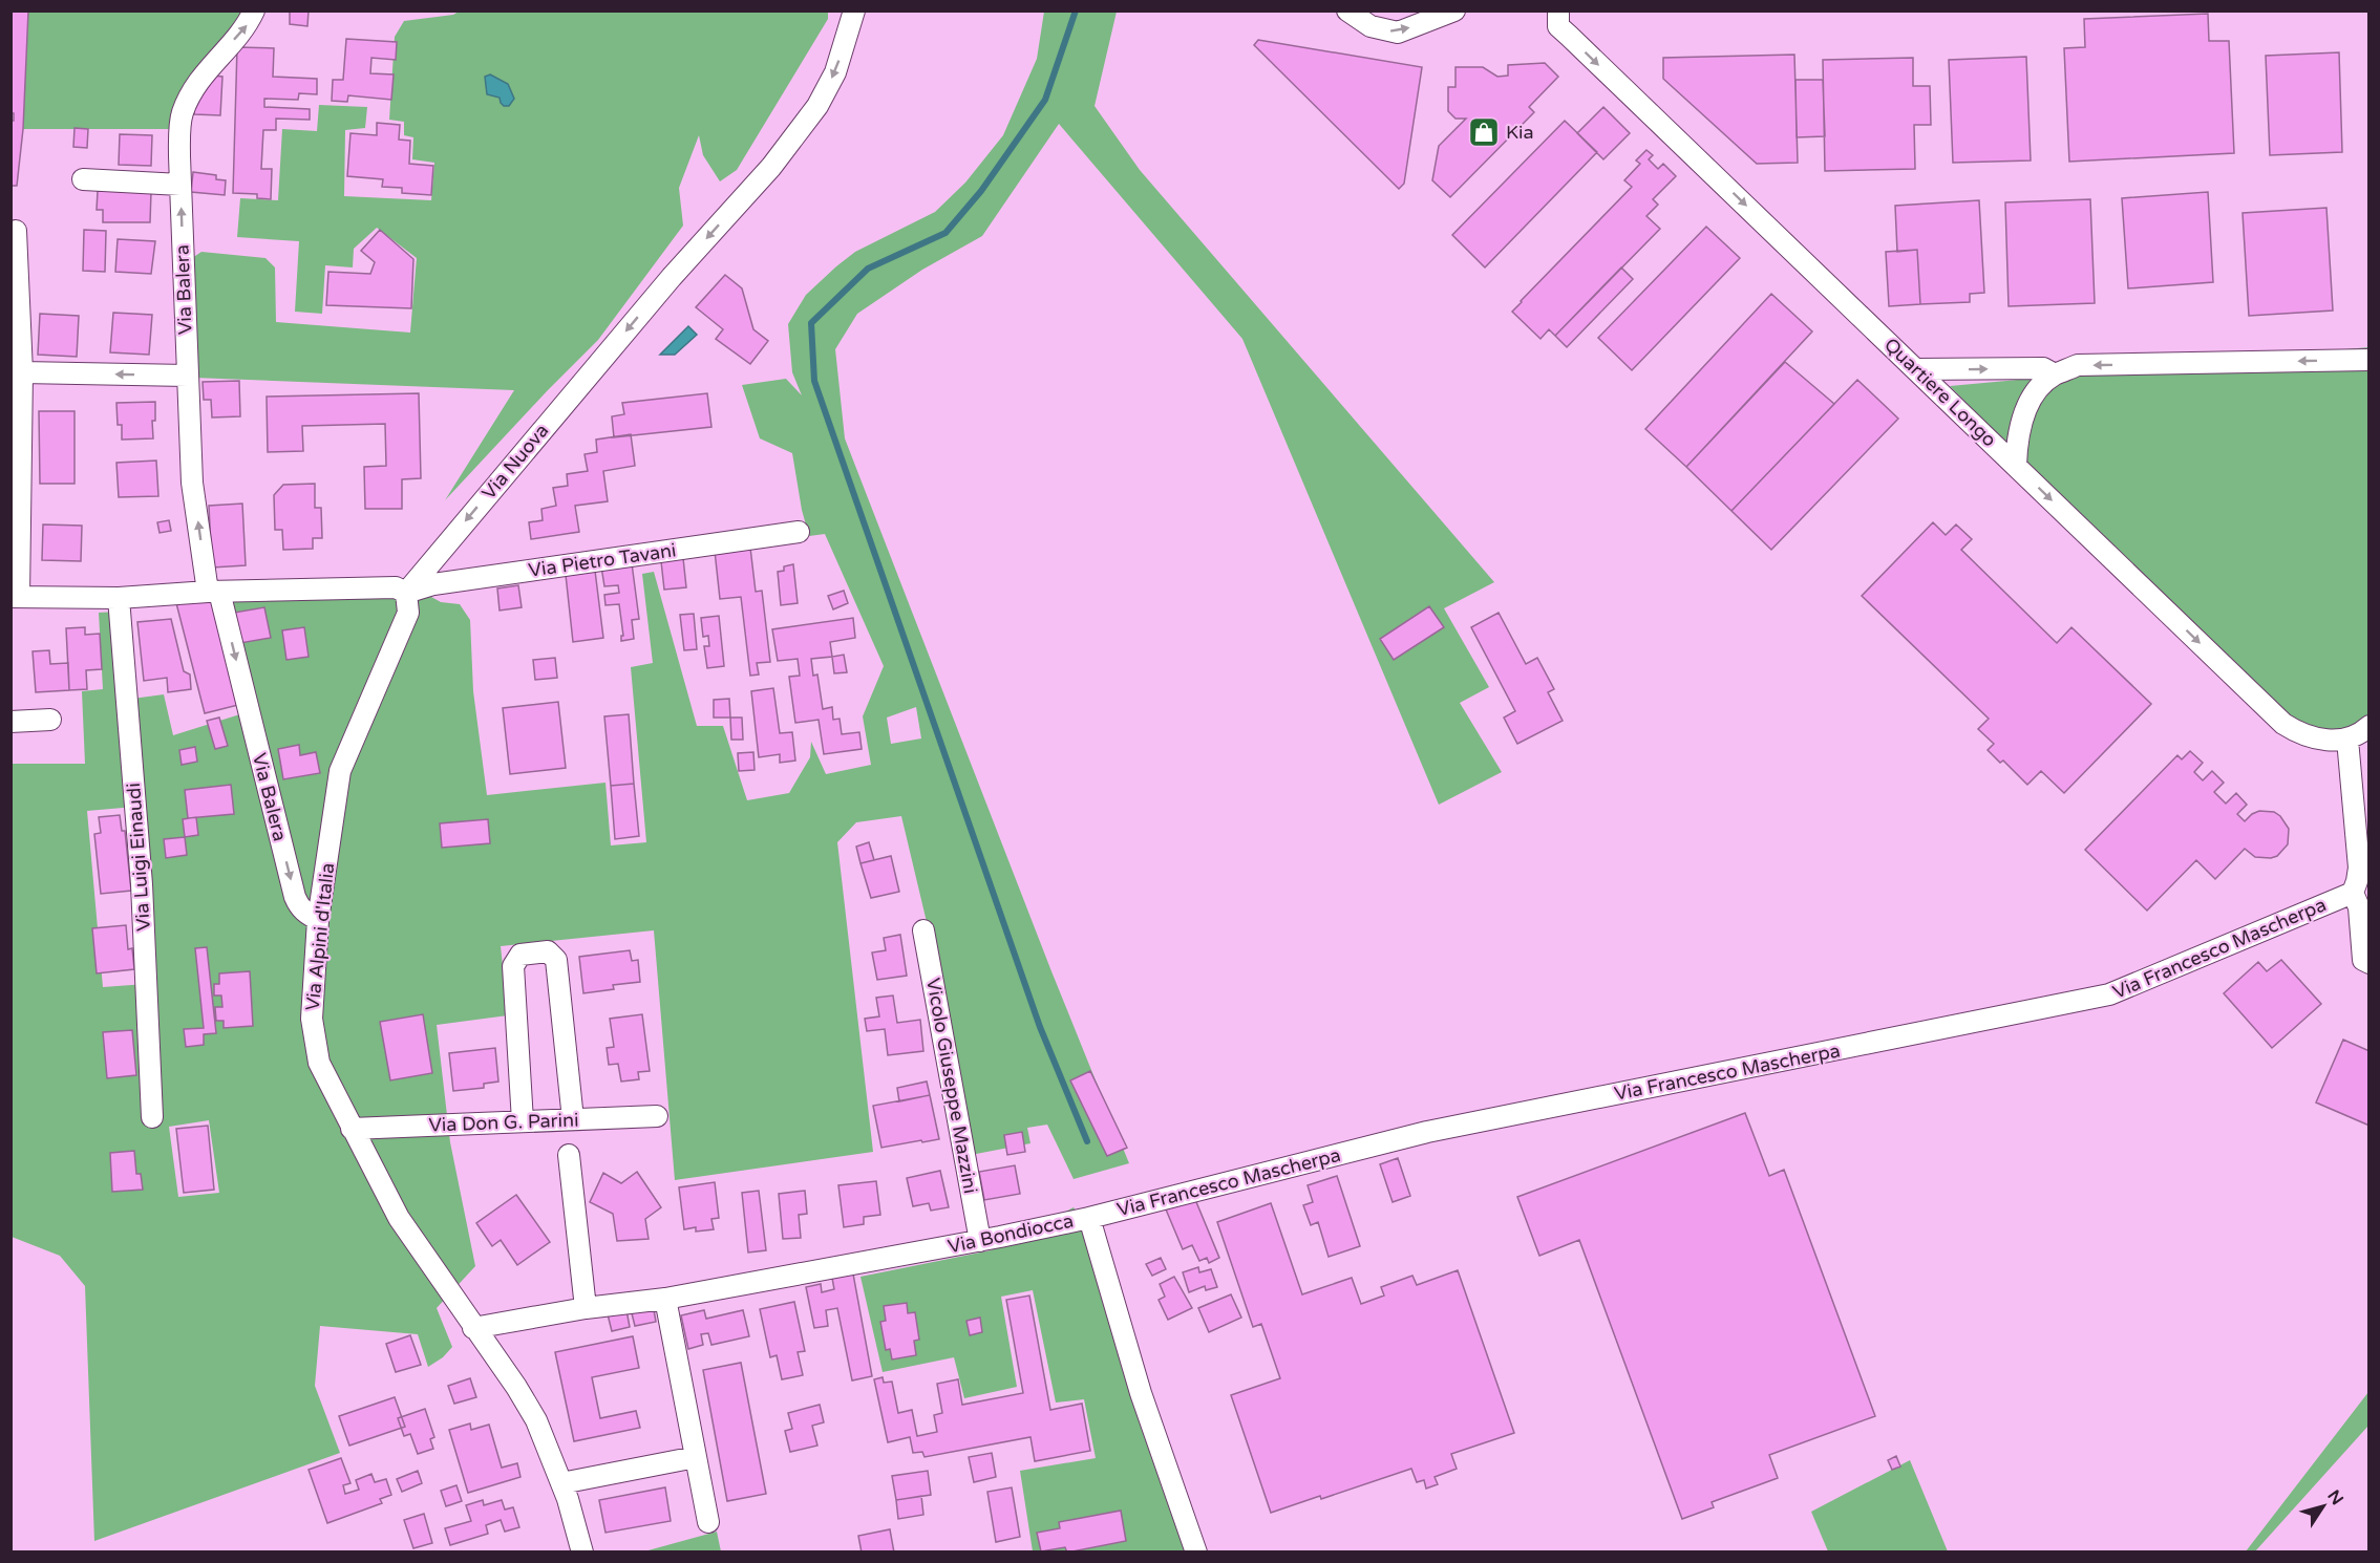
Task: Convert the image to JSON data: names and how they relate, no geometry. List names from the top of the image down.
{
  "streets": {
    "street": [
      "Via Balera",
      "Quartiere Longo",
      "Via Nuova",
      "Via Pietro Tavani",
      "Via Luigi Einaudi",
      "Via Alpini d'Italia",
      "Via Francesco Mascherpa",
      "Vicolo Giuseppe Mazzini",
      "Via Don G. Parini",
      "Via Bondiocca"
    ]
  },
  "crossings": [
    ["Via Balera", "Via Alpini d'Italia"],
    ["Via Nuova", "Via Pietro Tavani"],
    ["Via Nuova", "Via Alpini d'Italia"],
    ["Via Pietro Tavani", "Via Alpini d'Italia"],
    ["Via Alpini d'Italia", "Via Don G. Parini"],
    ["Via Alpini d'Italia", "Via Bondiocca"],
    ["Via Francesco Mascherpa", "Via Bondiocca"],
    ["Vicolo Giuseppe Mazzini", "Via Bondiocca"]
  ],
  "one_way": ["Quartiere Longo", "Via Nuova"],
  "places": {
    "shop": ["Kia"]
  },
  "north": "top right"
}
